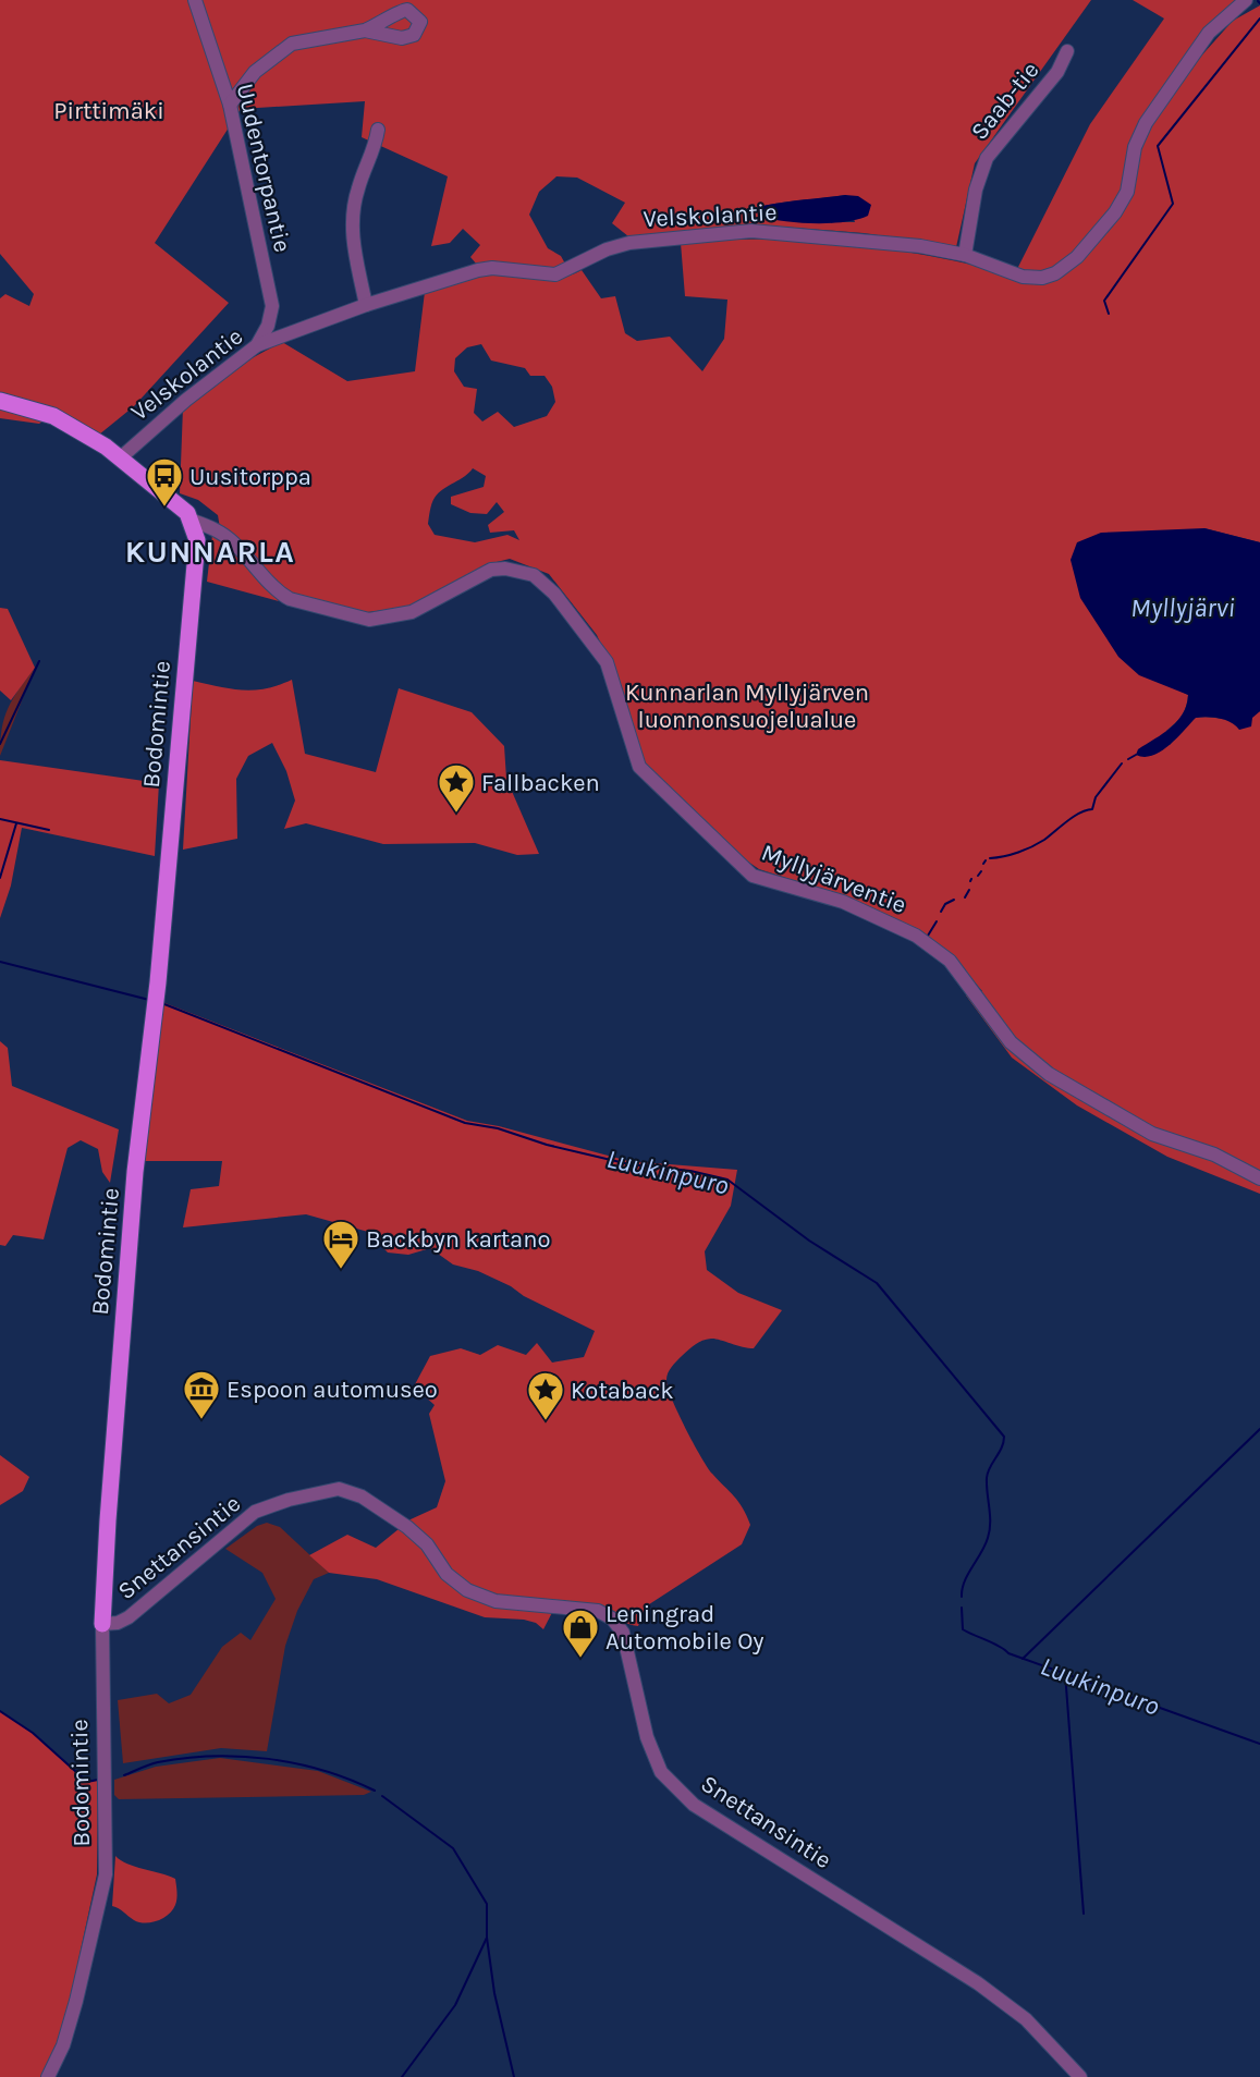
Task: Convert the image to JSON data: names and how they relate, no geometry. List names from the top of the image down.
{
  "streets": {
    "main road": ["Bodomintie"],
    "street": [
      "Saab-tie",
      "Uudentorpantie",
      "Velskolantie",
      "Myllyjärventie",
      "Snettansintie"
    ]
  },
  "crossings": [
    ["Saab-tie", "Velskolantie"],
    ["Uudentorpantie", "Velskolantie"],
    ["Bodomintie", "Myllyjärventie"],
    ["Bodomintie", "Snettansintie"]
  ],
  "districts": ["KUNNARLA"],
  "water": ["Myllyjärvi", "Luukinpuro"],
  "parks": ["Pirttimäki", "Kunnarlan Myllyjärven luonnonsuojelualue"],
  "places": {
    "bus stop": ["Uusitorppa"],
    "place": ["Fallbacken", "Kotaback"],
    "hotel": ["Backbyn kartano"],
    "museum": ["Espoon automuseo"],
    "shop": ["Leningrad Automobile Oy"]
  }
}
